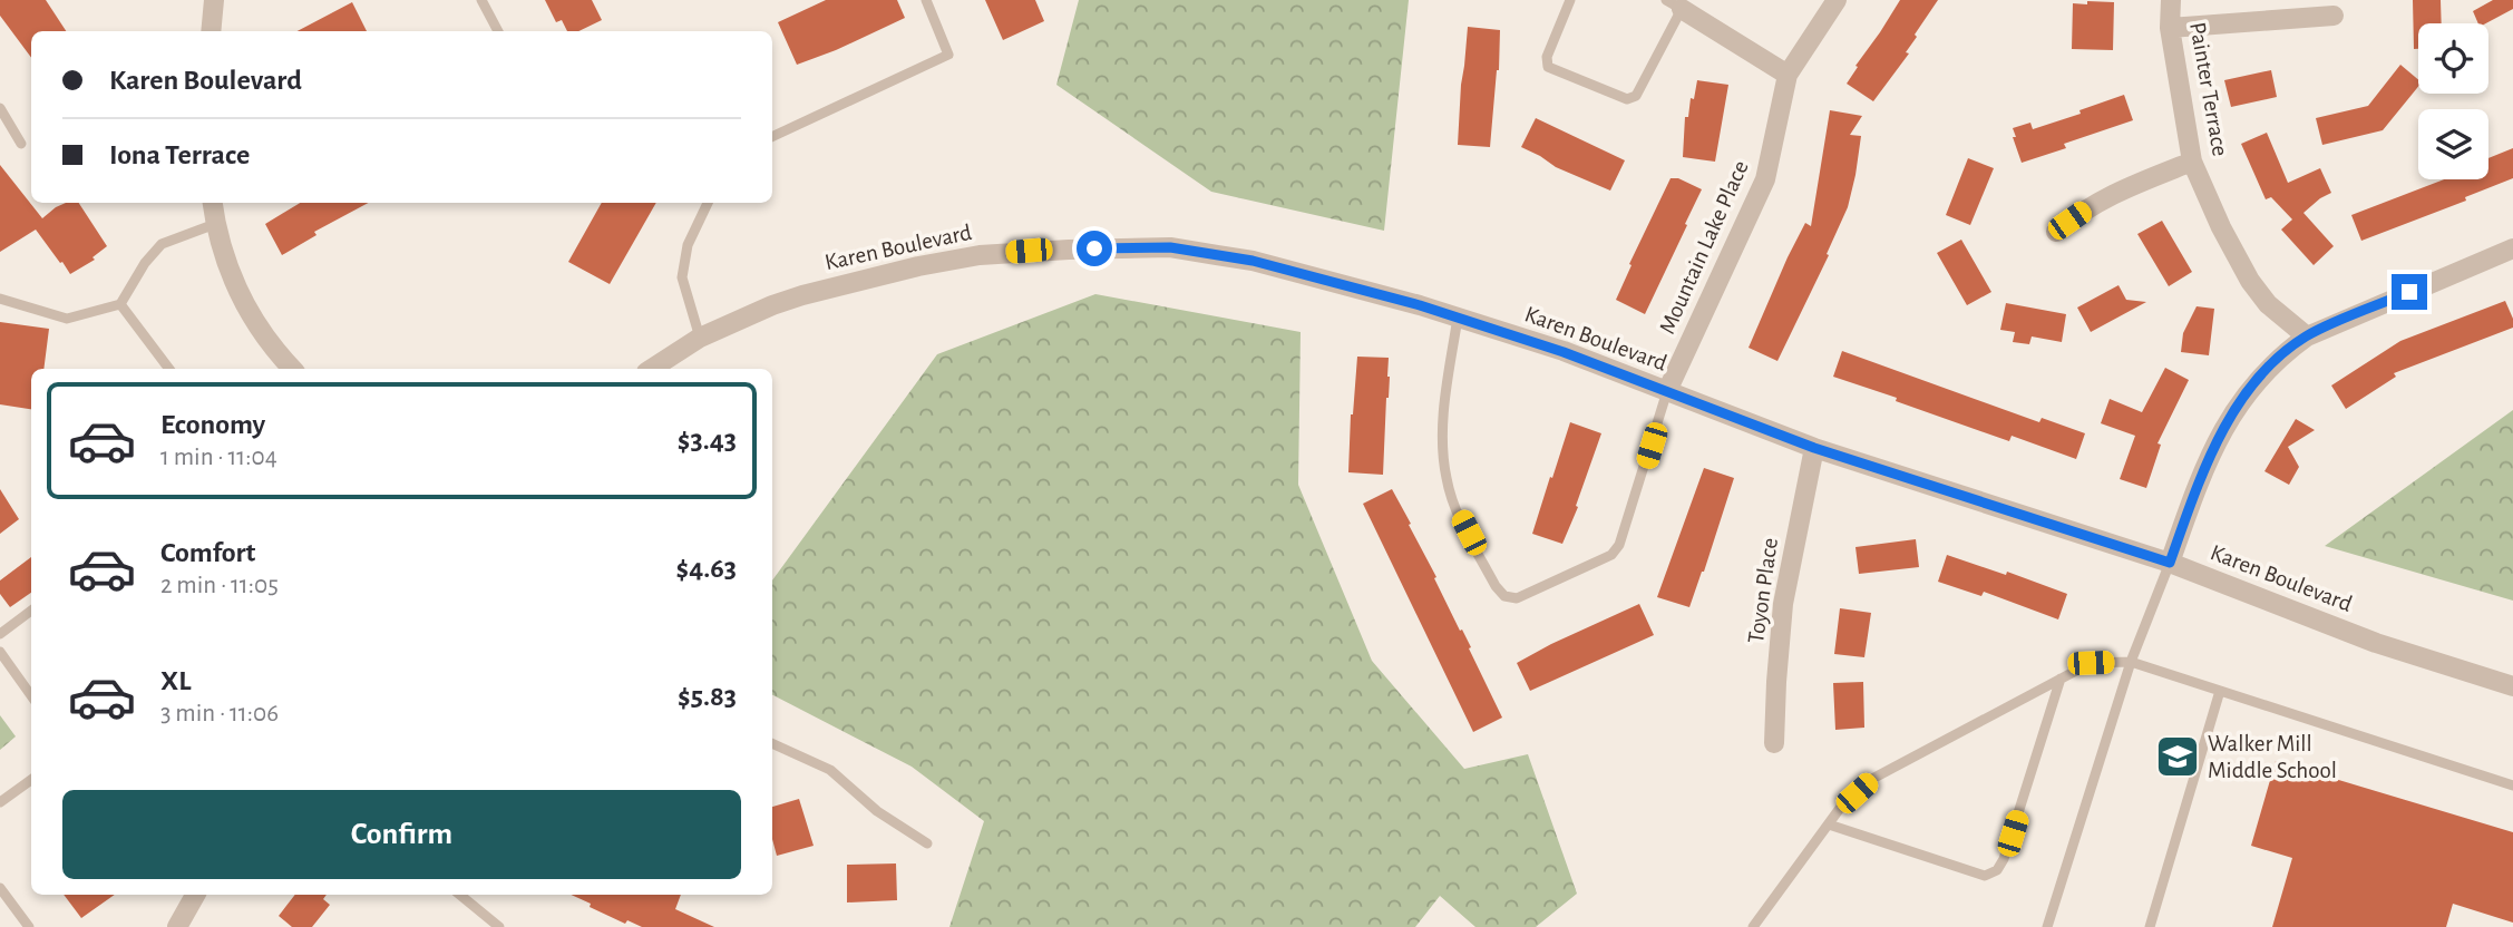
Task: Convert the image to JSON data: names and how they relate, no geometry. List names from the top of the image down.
{
  "streets": {
    "street": [
      "Painter Terrace",
      "Karen Boulevard",
      "Mountain Lake Place",
      "Toyon Place"
    ]
  },
  "crossings": [
    ["Karen Boulevard", "Mountain Lake Place"],
    ["Karen Boulevard", "Toyon Place"]
  ],
  "places": {
    "school or university": ["Walker Mill Middle School"]
  },
  "page": {
    "banner": ["Karen Boulevard", "Iona Terrace"],
    "list": [
      {
        "name": "Economy",
        "note": "1 min · 11:04",
        "value": "$3.43"
      },
      {
        "name": "Comfort",
        "note": "2 min · 11:05",
        "value": "$4.63"
      },
      {
        "name": "XL",
        "note": "3 min · 11:06",
        "value": "$5.83"
      }
    ],
    "buttons": "Confirm"
  }
}
